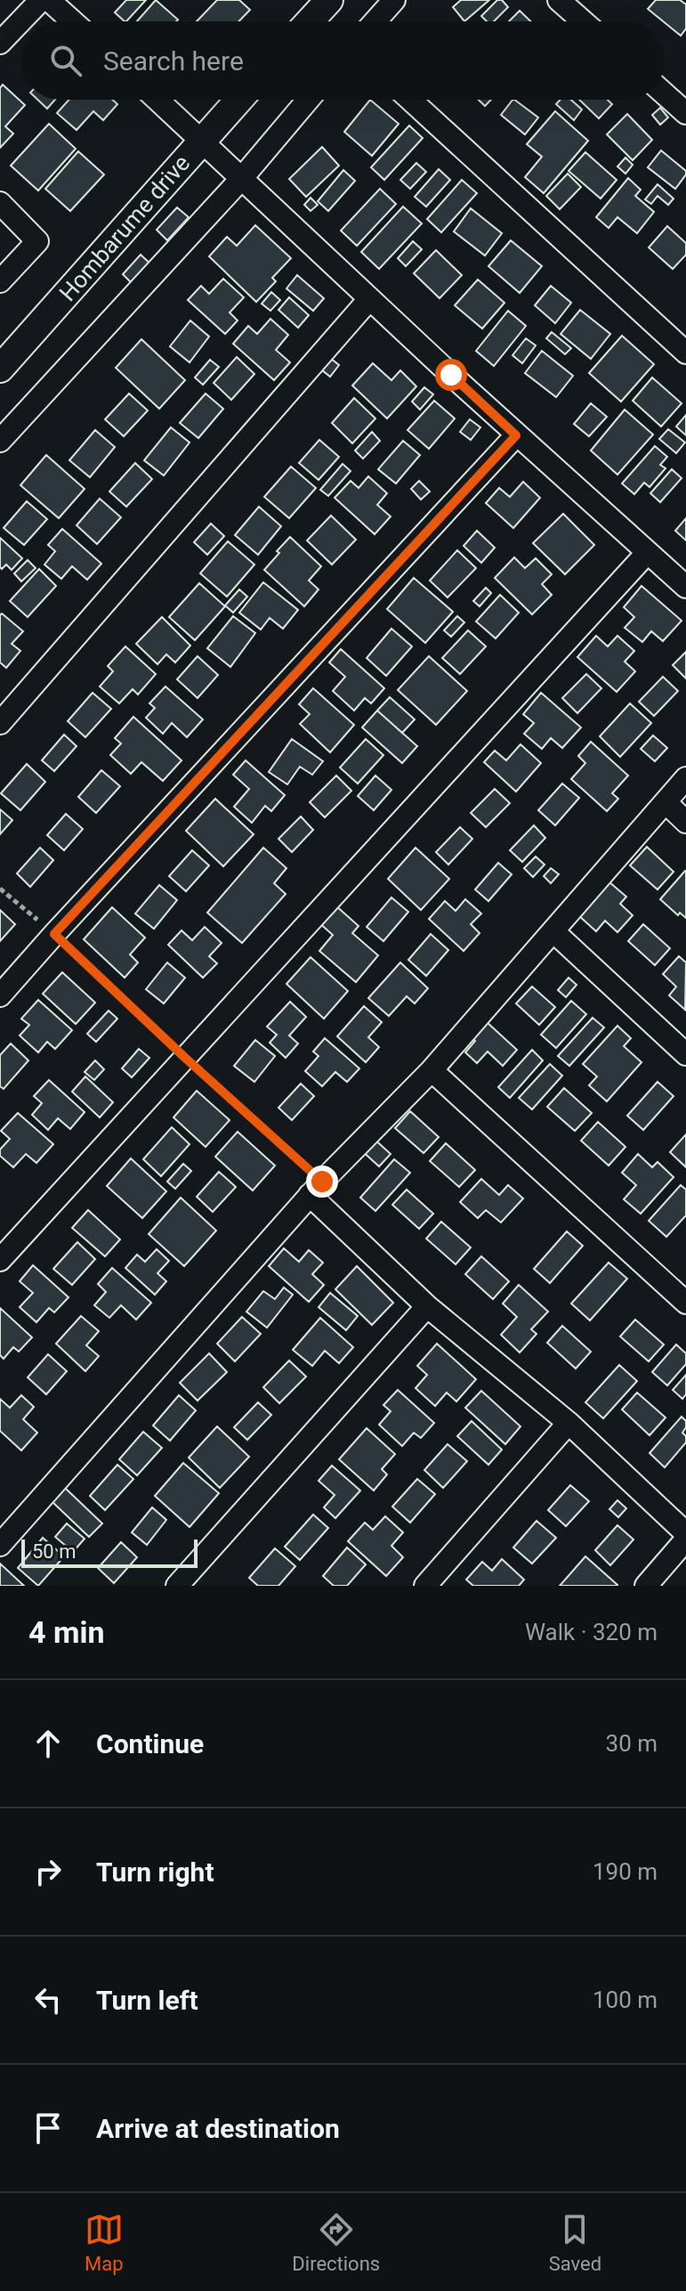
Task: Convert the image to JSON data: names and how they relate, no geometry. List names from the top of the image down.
{
  "streets": {
    "street": ["Hombarume drive"]
  },
  "scale_bar": "50 m",
  "page": {
    "search": "Search here",
    "scale": "50 m",
    "heading": ["4 min", "Walk · 320 m"],
    "list": [
      ["Continue", "30 m"],
      ["Turn right", "190 m"],
      ["Turn left", "100 m"],
      "Arrive at destination"
    ],
    "nav": ["Map", "Directions", "Saved"]
  }
}
